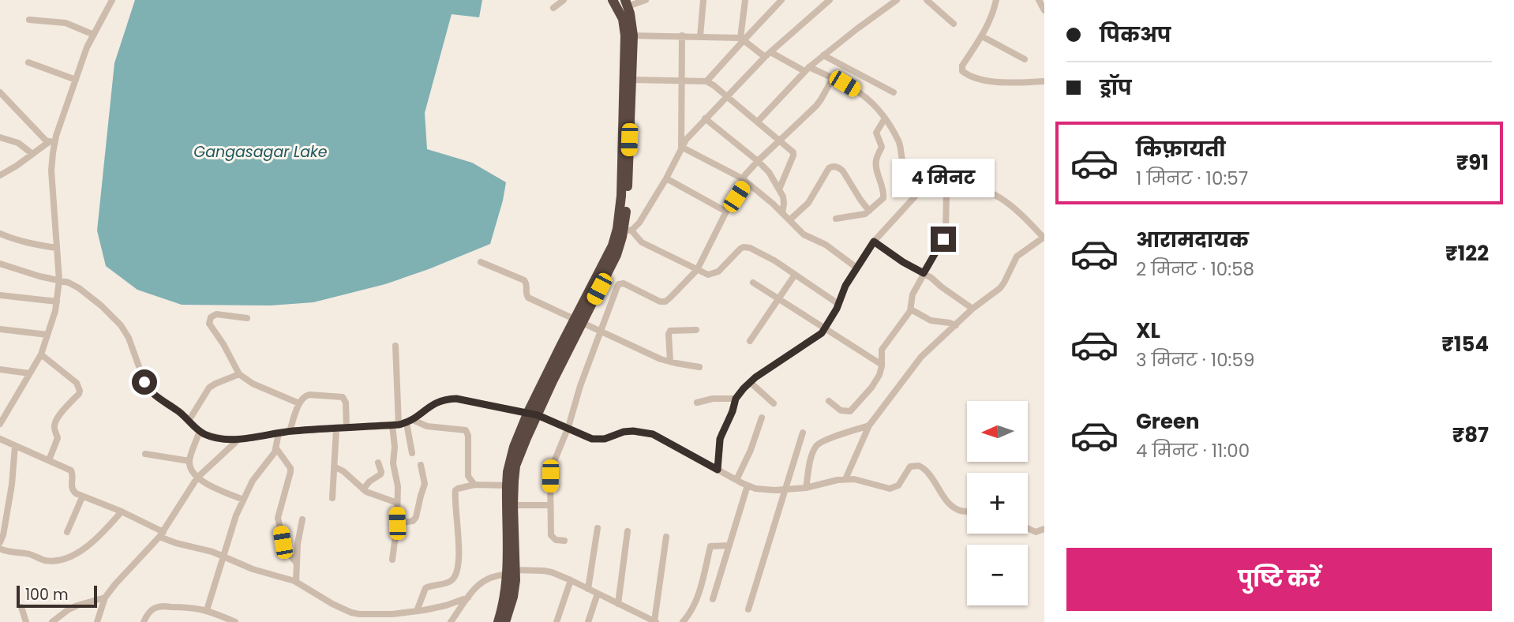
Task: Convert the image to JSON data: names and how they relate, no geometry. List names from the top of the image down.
{
  "water": ["Gangasagar Lake"],
  "scale_bar": "100 m",
  "north": "left",
  "page": {
    "banner": ["पिकअप", "ड्रॉप"],
    "list": [
      {
        "name": "किफ़ायती",
        "note": "1 मिनट · 10:57",
        "value": "₹91"
      },
      {
        "name": "आरामदायक",
        "note": "2 मिनट · 10:58",
        "value": "₹122"
      },
      {
        "name": "XL",
        "note": "3 मिनट · 10:59",
        "value": "₹154"
      },
      {
        "name": "Green",
        "note": "4 मिनट · 11:00",
        "value": "₹87"
      }
    ],
    "bubble": "4 मिनट",
    "map_buttons": ["+", "−"],
    "buttons": "पुष्टि करें",
    "scale": "100 m"
  }
}
